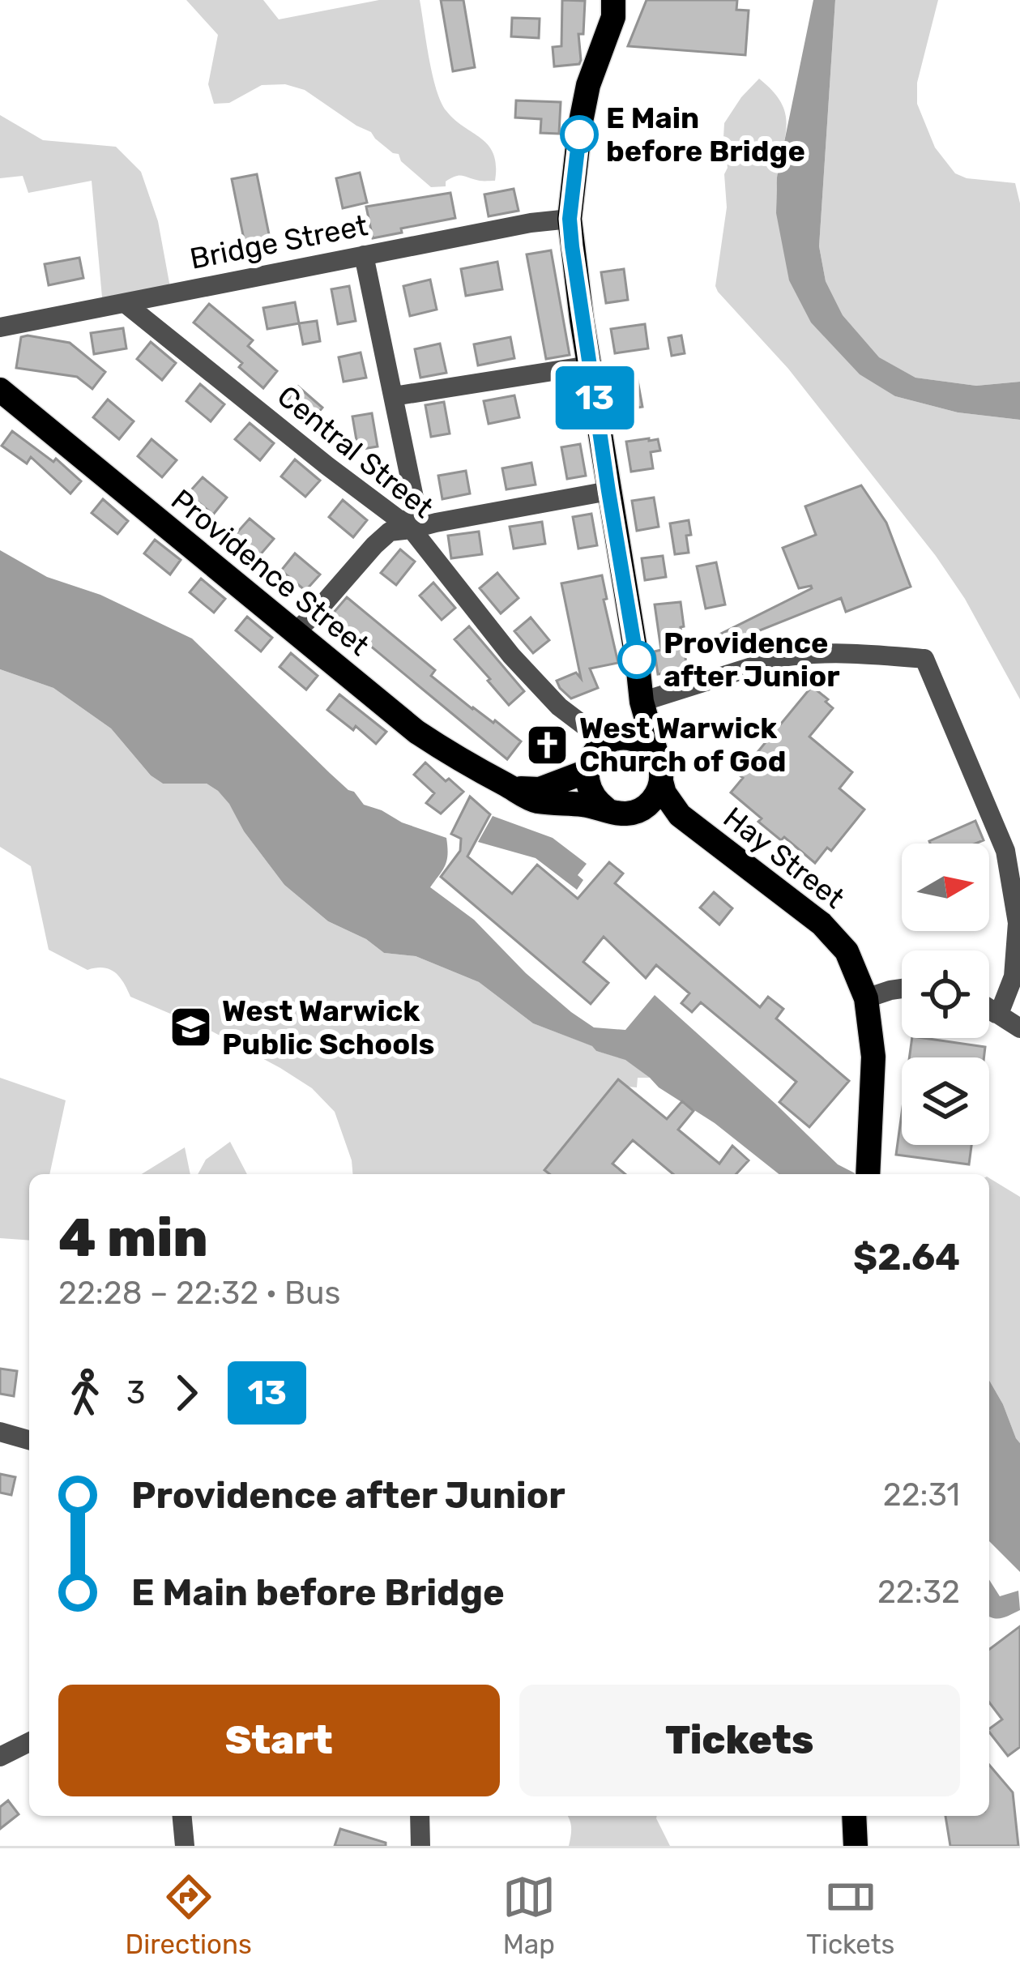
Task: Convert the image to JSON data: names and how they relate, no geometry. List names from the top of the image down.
{
  "streets": {
    "main road": ["Providence Street", "Hay Street"],
    "street": ["Bridge Street", "Central Street"]
  },
  "crossings": [
    ["Bridge Street", "Central Street"],
    ["Bridge Street", "Hay Street"],
    ["Central Street", "Providence Street"],
    ["Central Street", "Hay Street"],
    ["Providence Street", "Hay Street"]
  ],
  "places": {
    "other": ["E Main before Bridge", "Providence after Junior"],
    "church": ["West Warwick Church of God"],
    "school or university": ["West Warwick Public Schools"]
  },
  "lines": ["bus line 13"],
  "north": "right",
  "page": {
    "on_map": "13",
    "heading": ["4 min", "22:28 – 22:32 · Bus", "$2.64"],
    "legs": ["3", "13"],
    "list": [
      {
        "name": "Providence after Junior",
        "value": "22:31"
      },
      {
        "name": "E Main before Bridge",
        "value": "22:32"
      }
    ],
    "buttons": ["Start", "Tickets"],
    "tabs": ["Directions", "Map", "Tickets"]
  }
}
